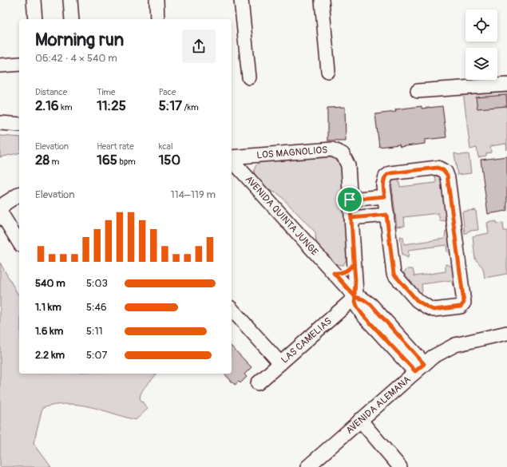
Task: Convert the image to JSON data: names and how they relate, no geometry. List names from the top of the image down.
{
  "streets": {
    "street": [
      "LOS MAGNOLIOS",
      "AVENIDA QUINTA JUNGE",
      "LAS CAMELIAS",
      "AVENIDA ALEMANA"
    ]
  },
  "crossings": [
    ["LOS MAGNOLIOS", "AVENIDA QUINTA JUNGE"],
    ["LOS MAGNOLIOS", "LAS CAMELIAS"],
    ["AVENIDA QUINTA JUNGE", "LAS CAMELIAS"],
    ["AVENIDA QUINTA JUNGE", "AVENIDA ALEMANA"]
  ],
  "page": {
    "heading": ["Morning run", "06:42 · 4 × 540 m"],
    "stats": [
      ["Distance", "2.16 km"],
      ["Time", "11:25"],
      ["Pace", "5:17 /km"],
      ["Elevation", "28 m"],
      ["Heart rate", "165 bpm"],
      ["kcal", "150"]
    ],
    "chart": ["Elevation", "114–119 m"],
    "list": [
      {
        "name": "540 m",
        "note": "5:03"
      },
      {
        "name": "1.1 km",
        "note": "5:46"
      },
      {
        "name": "1.6 km",
        "note": "5:11"
      },
      {
        "name": "2.2 km",
        "note": "5:07"
      }
    ]
  }
}
